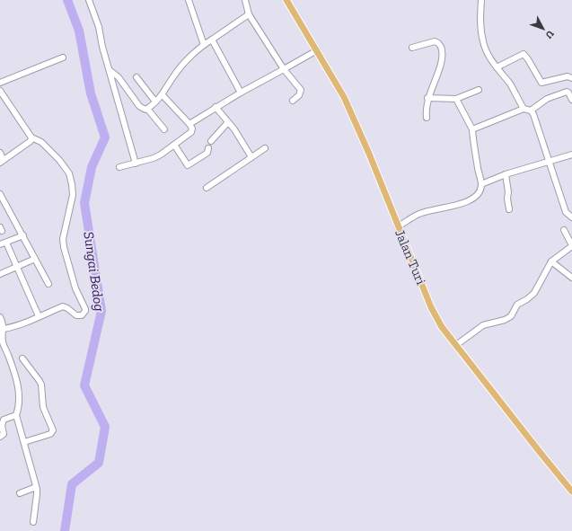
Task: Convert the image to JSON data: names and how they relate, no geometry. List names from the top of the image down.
{
  "streets": {
    "main road": ["Jalan Turi"]
  },
  "water": ["Sungai Bedog"],
  "north": "bottom right"
}
